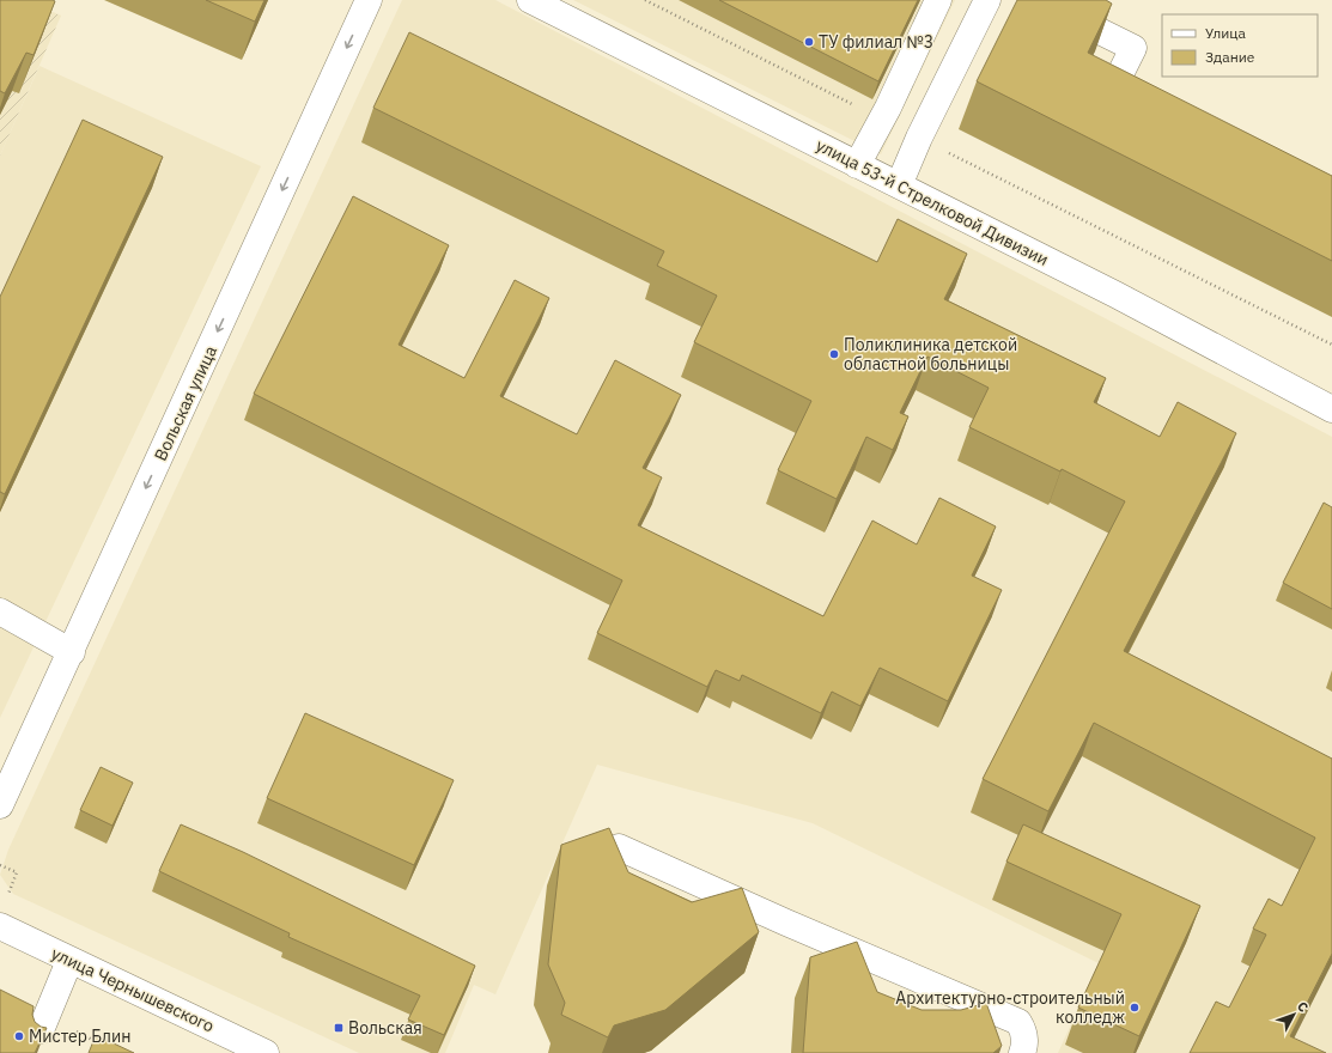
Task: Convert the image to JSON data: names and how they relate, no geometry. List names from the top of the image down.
{
  "streets": {
    "street": ["улица 53-й Стрелковой Дивизии", "Вольская улица", "улица Чернышевского"]
  },
  "one_way": ["Вольская улица"],
  "places": {
    "other": [
      "ТУ филиал №3",
      "Поликлиника детской областной больницы",
      "Архитектурно-строительный колледж",
      "Мистер Блин"
    ],
    "transit": ["Вольская"]
  },
  "legend": ["Улица", "Здание"],
  "north": "top right"
}
